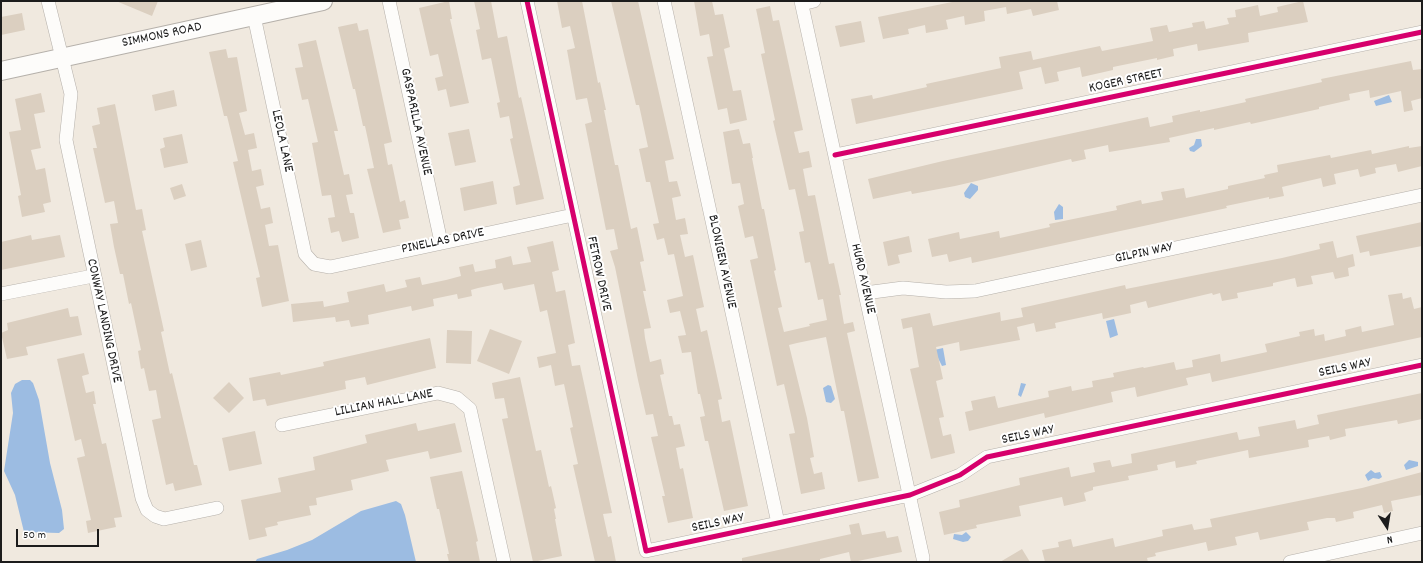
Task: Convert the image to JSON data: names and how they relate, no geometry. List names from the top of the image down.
{
  "streets": {
    "street": [
      "SIMMONS ROAD",
      "KOGER STREET",
      "GASPARILLA AVENUE",
      "LEOLA LANE",
      "PINELLAS DRIVE",
      "GILPIN WAY",
      "BLONIGEN AVENUE",
      "FETROW DRIVE",
      "HURD AVENUE",
      "CONWAY LANDING DRIVE",
      "SEILS WAY",
      "LILLIAN HALL LANE"
    ]
  },
  "crossings": [
    ["SIMMONS ROAD", "LEOLA LANE"],
    ["SIMMONS ROAD", "CONWAY LANDING DRIVE"],
    ["KOGER STREET", "HURD AVENUE"],
    ["GASPARILLA AVENUE", "PINELLAS DRIVE"],
    ["LEOLA LANE", "PINELLAS DRIVE"],
    ["PINELLAS DRIVE", "FETROW DRIVE"],
    ["GILPIN WAY", "HURD AVENUE"],
    ["BLONIGEN AVENUE", "SEILS WAY"],
    ["FETROW DRIVE", "SEILS WAY"],
    ["HURD AVENUE", "SEILS WAY"]
  ],
  "scale_bar": "50 m",
  "north": "bottom"
}
